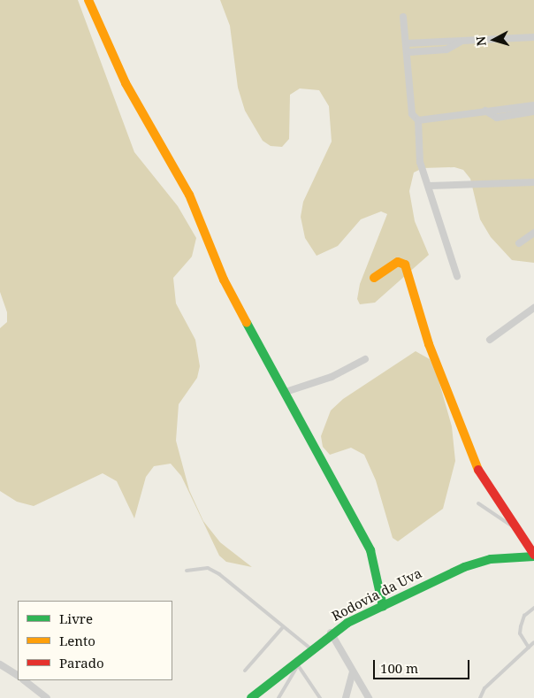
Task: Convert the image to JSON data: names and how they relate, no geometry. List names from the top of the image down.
{
  "streets": {
    "street": ["Rodovia da Uva"]
  },
  "legend": ["Livre", "Lento", "Parado"],
  "scale_bar": "100 m",
  "north": "left"
}
